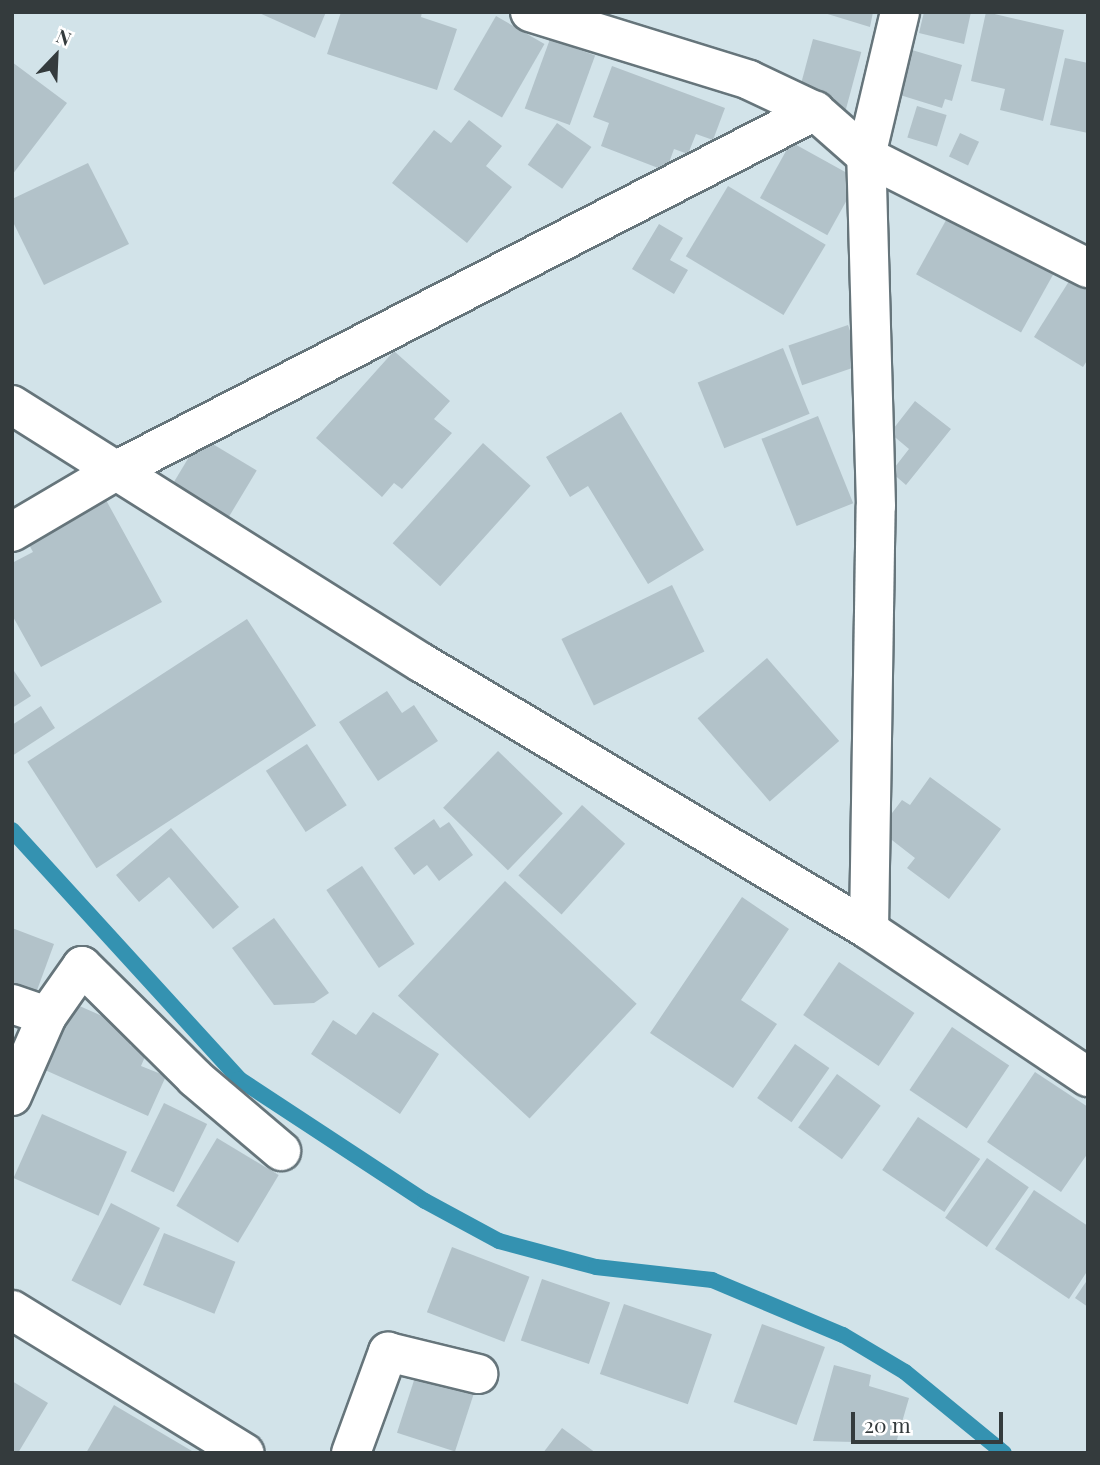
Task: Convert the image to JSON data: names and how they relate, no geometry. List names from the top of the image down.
{
  "scale_bar": "20 m",
  "north": "top right"
}
